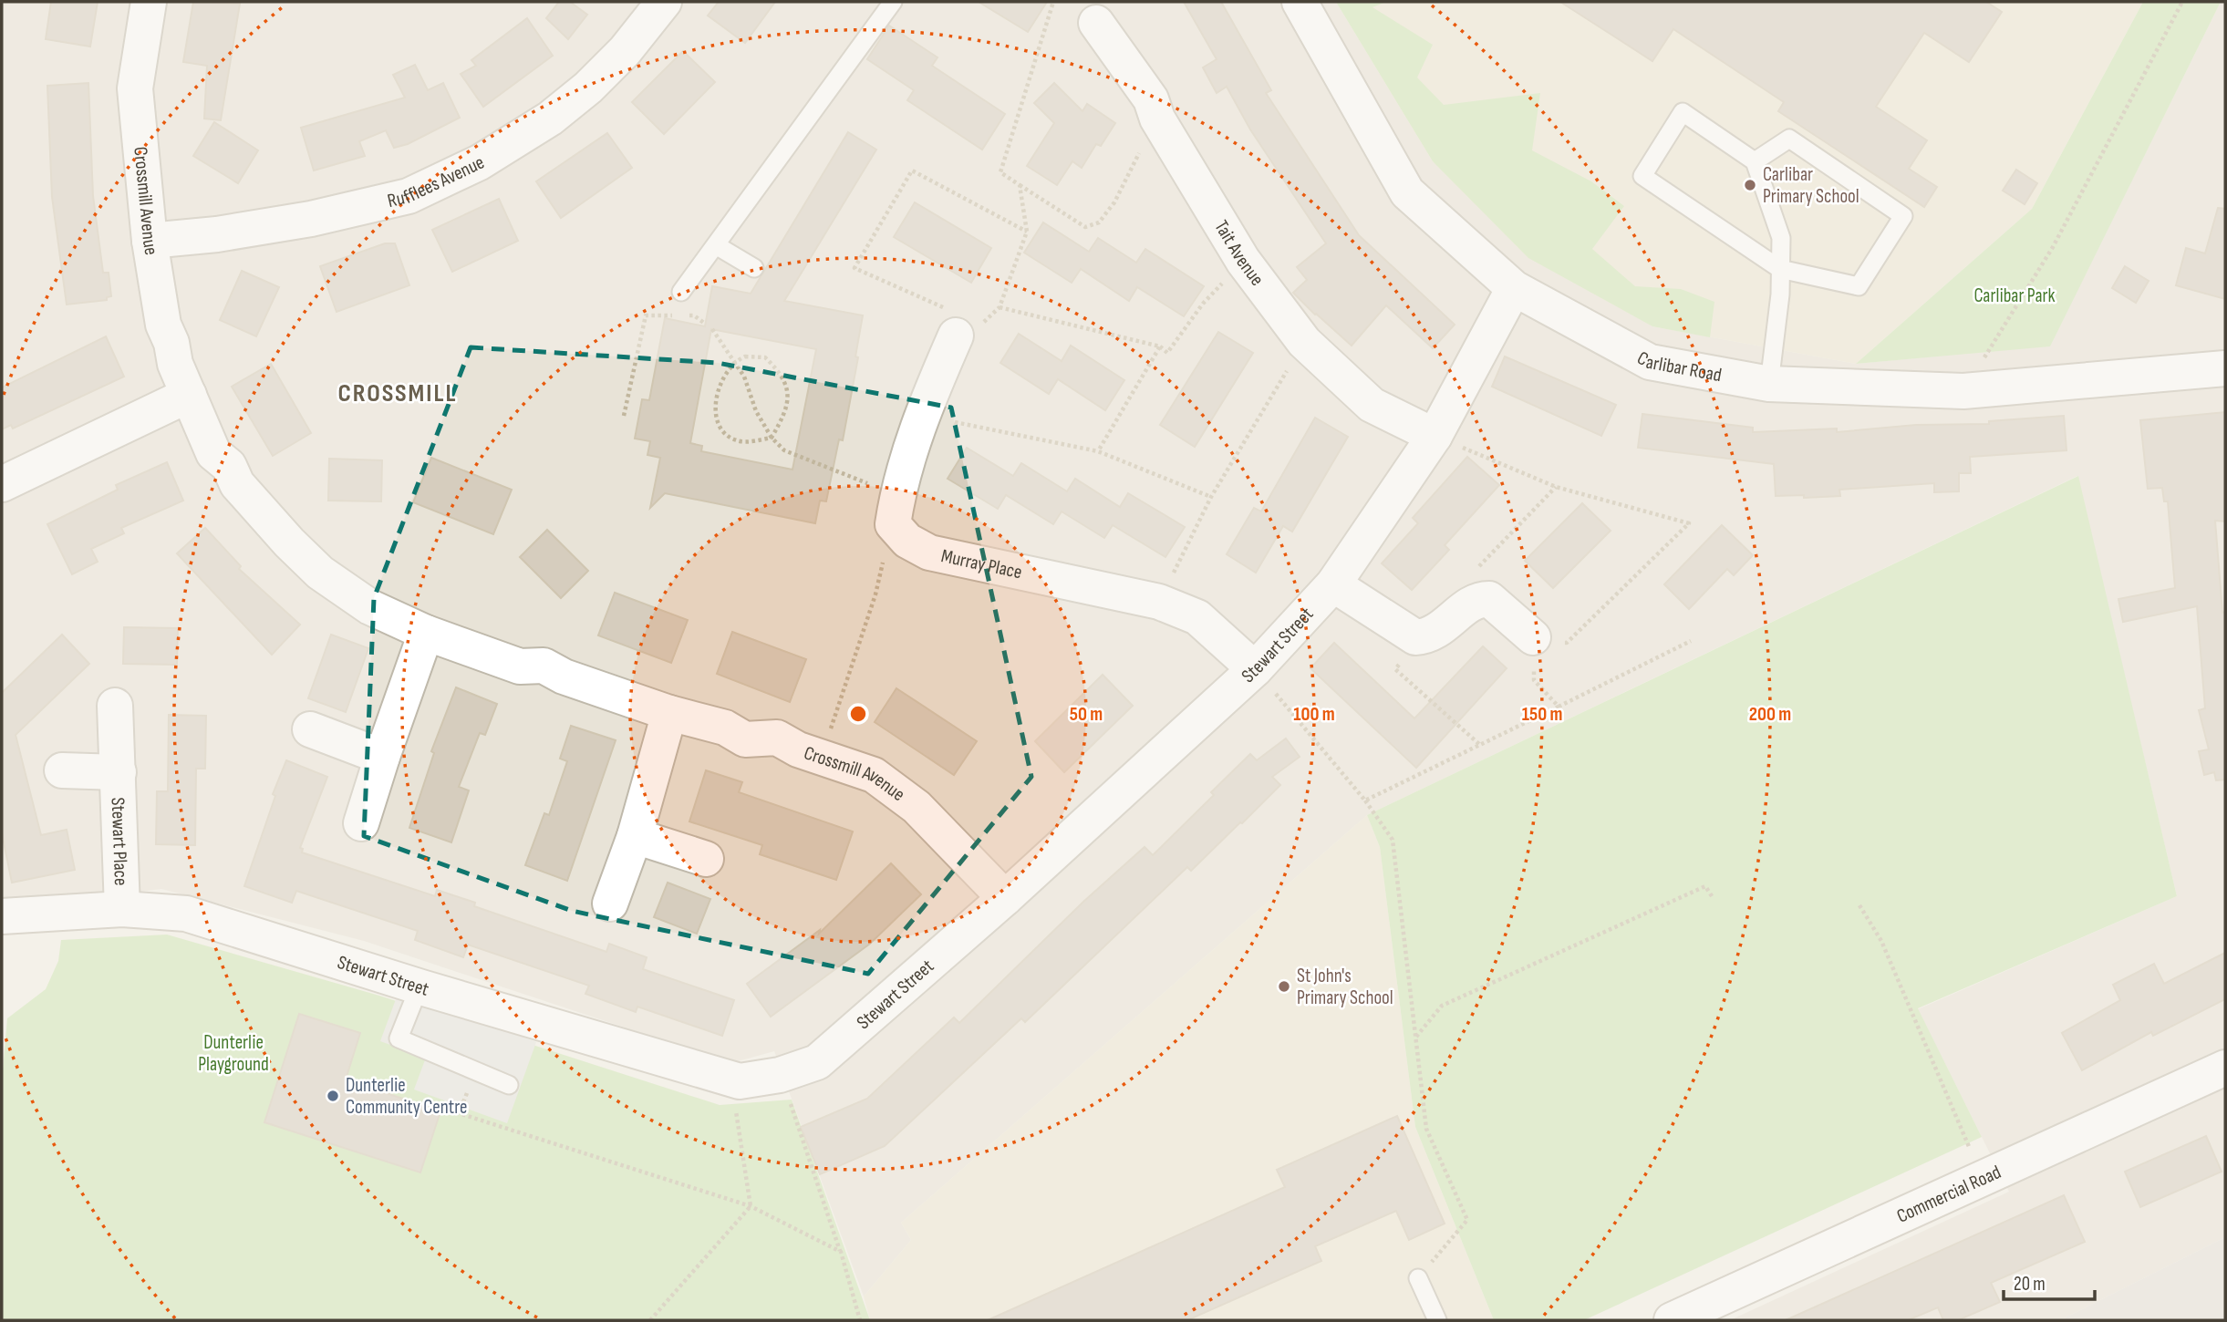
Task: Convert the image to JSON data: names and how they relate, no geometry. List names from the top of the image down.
{
  "streets": {
    "street": [
      "Rufflees Avenue",
      "Crossmill Avenue",
      "Tait Avenue",
      "Carlibar Road",
      "Murray Place",
      "Stewart Street",
      "Stewart Place",
      "Commercial Road"
    ]
  },
  "crossings": [
    ["Rufflees Avenue", "Crossmill Avenue"],
    ["Crossmill Avenue", "Stewart Street"],
    ["Tait Avenue", "Stewart Street"],
    ["Carlibar Road", "Stewart Street"],
    ["Murray Place", "Stewart Street"],
    ["Stewart Street", "Stewart Place"]
  ],
  "districts": ["CROSSMILL"],
  "parks": ["Carlibar Park", "Dunterlie Playground"],
  "places": ["Carlibar Primary School", "St John's Primary School", "Dunterlie Community Centre"],
  "scale_bar": "20 m",
  "rings": [
    "50 m",
    "100 m",
    "150 m",
    "200 m"
  ]
}
